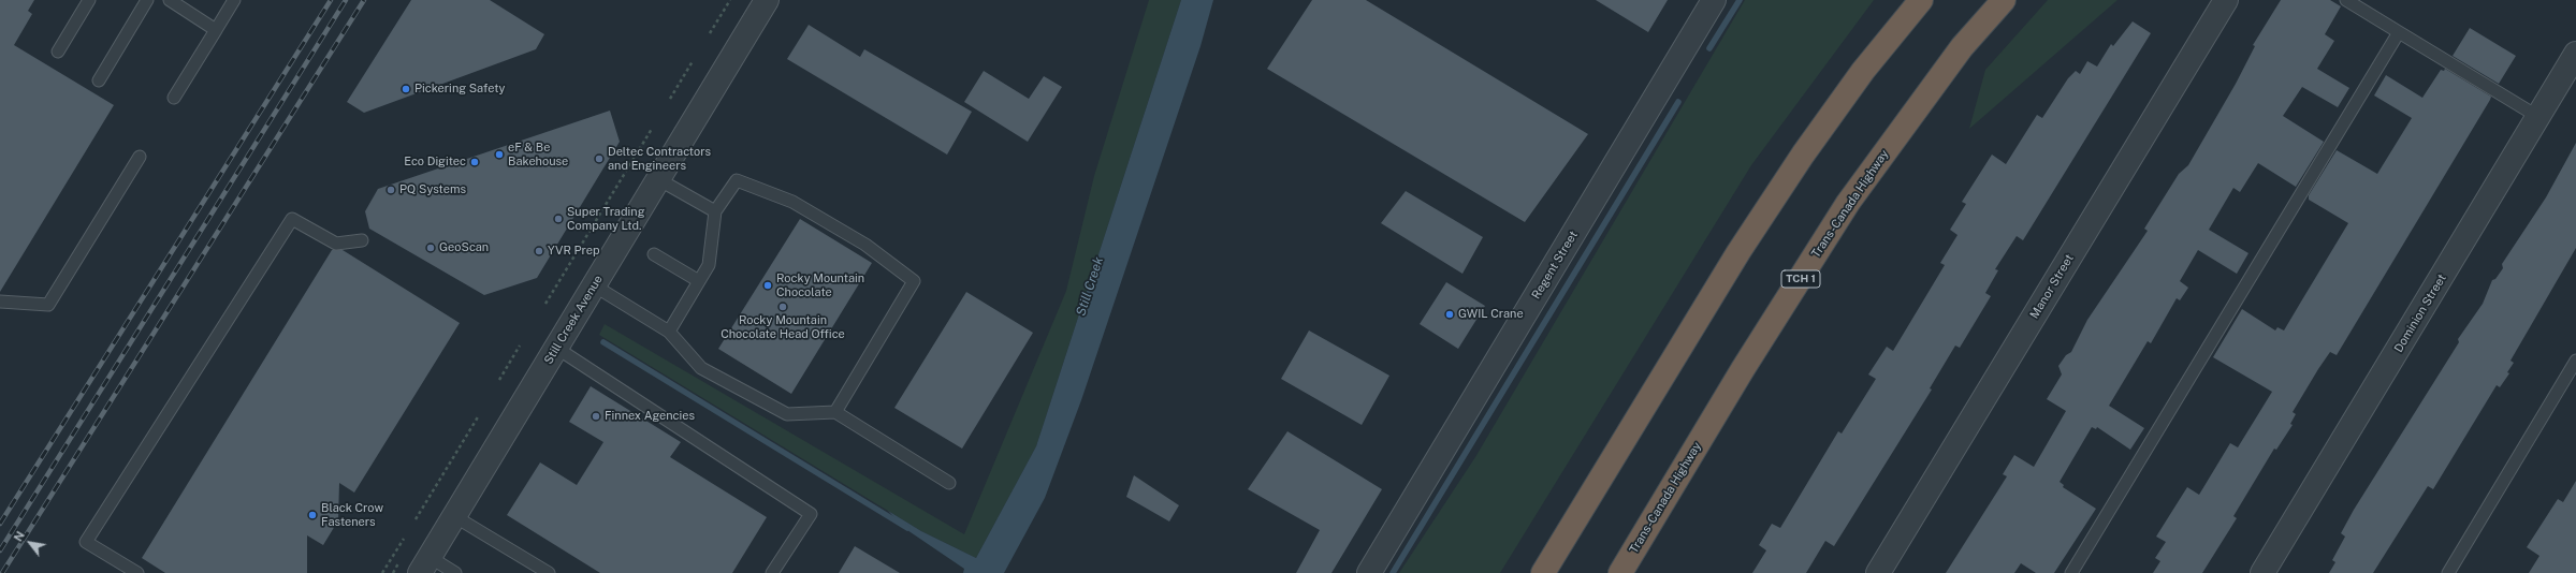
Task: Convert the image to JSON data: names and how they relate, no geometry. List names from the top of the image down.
{
  "streets": {
    "highway": ["Trans-Canada Highway", "TCH 1"],
    "street": [
      "Regent Street",
      "Manor Street",
      "Dominion Street",
      "Still Creek Avenue"
    ]
  },
  "water": ["Still Creek"],
  "places": [
    "Pickering Safety",
    "eF & Be Bakehouse",
    "Deltec Contractors and Engineers",
    "Eco Digitec",
    "PQ Systems",
    "Super Trading Company Ltd.",
    "GeoScan",
    "YVR Prep",
    "Rocky Mountain Chocolate",
    "Rocky Mountain Chocolate Head Office",
    "GWIL Crane",
    "Finnex Agencies",
    "Black Crow Fasteners"
  ],
  "north": "top left"
}
